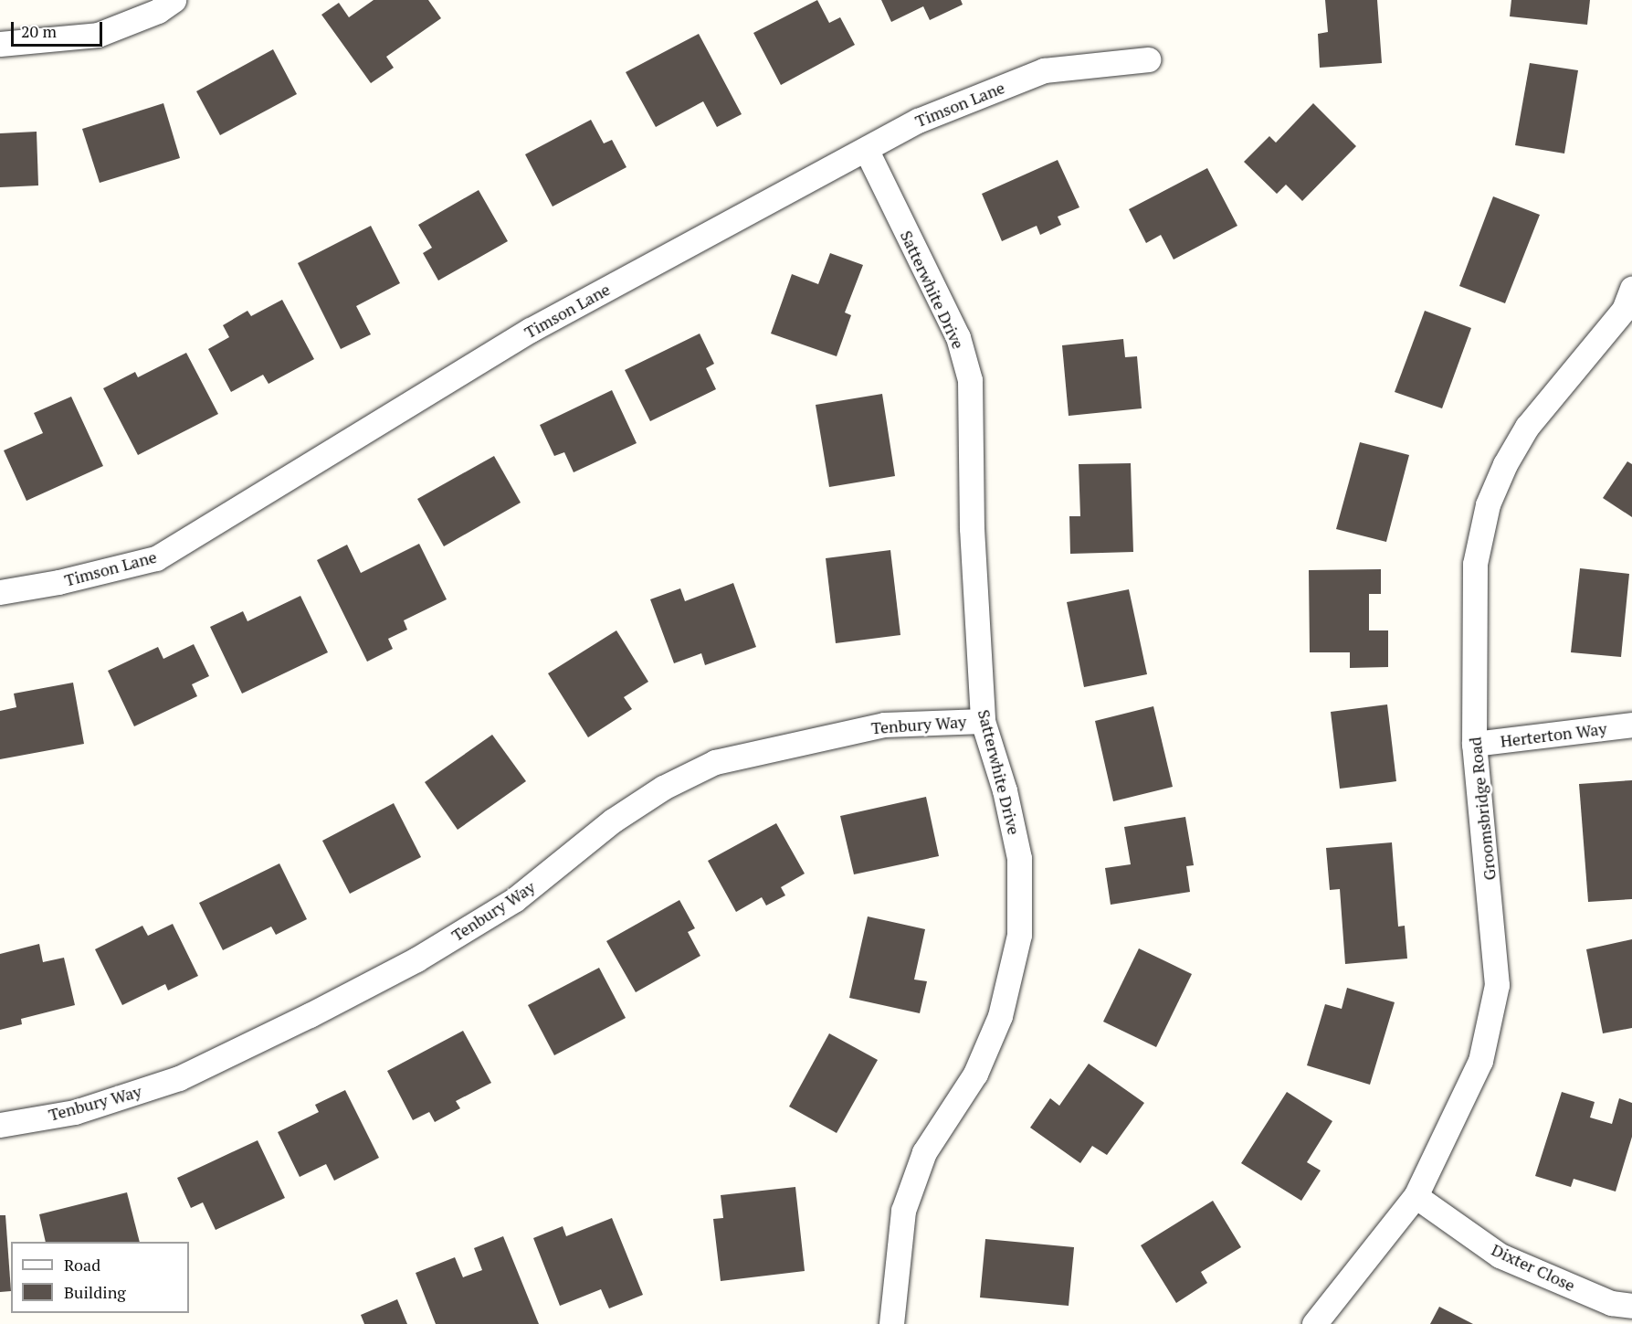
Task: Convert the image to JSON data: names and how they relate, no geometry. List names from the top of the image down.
{
  "streets": {
    "street": [
      "Timson Lane",
      "Satterwhite Drive",
      "Tenbury Way",
      "Herterton Way",
      "Groomsbridge Road",
      "Dixter Close"
    ]
  },
  "crossings": [
    ["Timson Lane", "Satterwhite Drive"],
    ["Satterwhite Drive", "Tenbury Way"],
    ["Herterton Way", "Groomsbridge Road"],
    ["Groomsbridge Road", "Dixter Close"]
  ],
  "legend": ["Road", "Building"],
  "scale_bar": "20 m"
}
